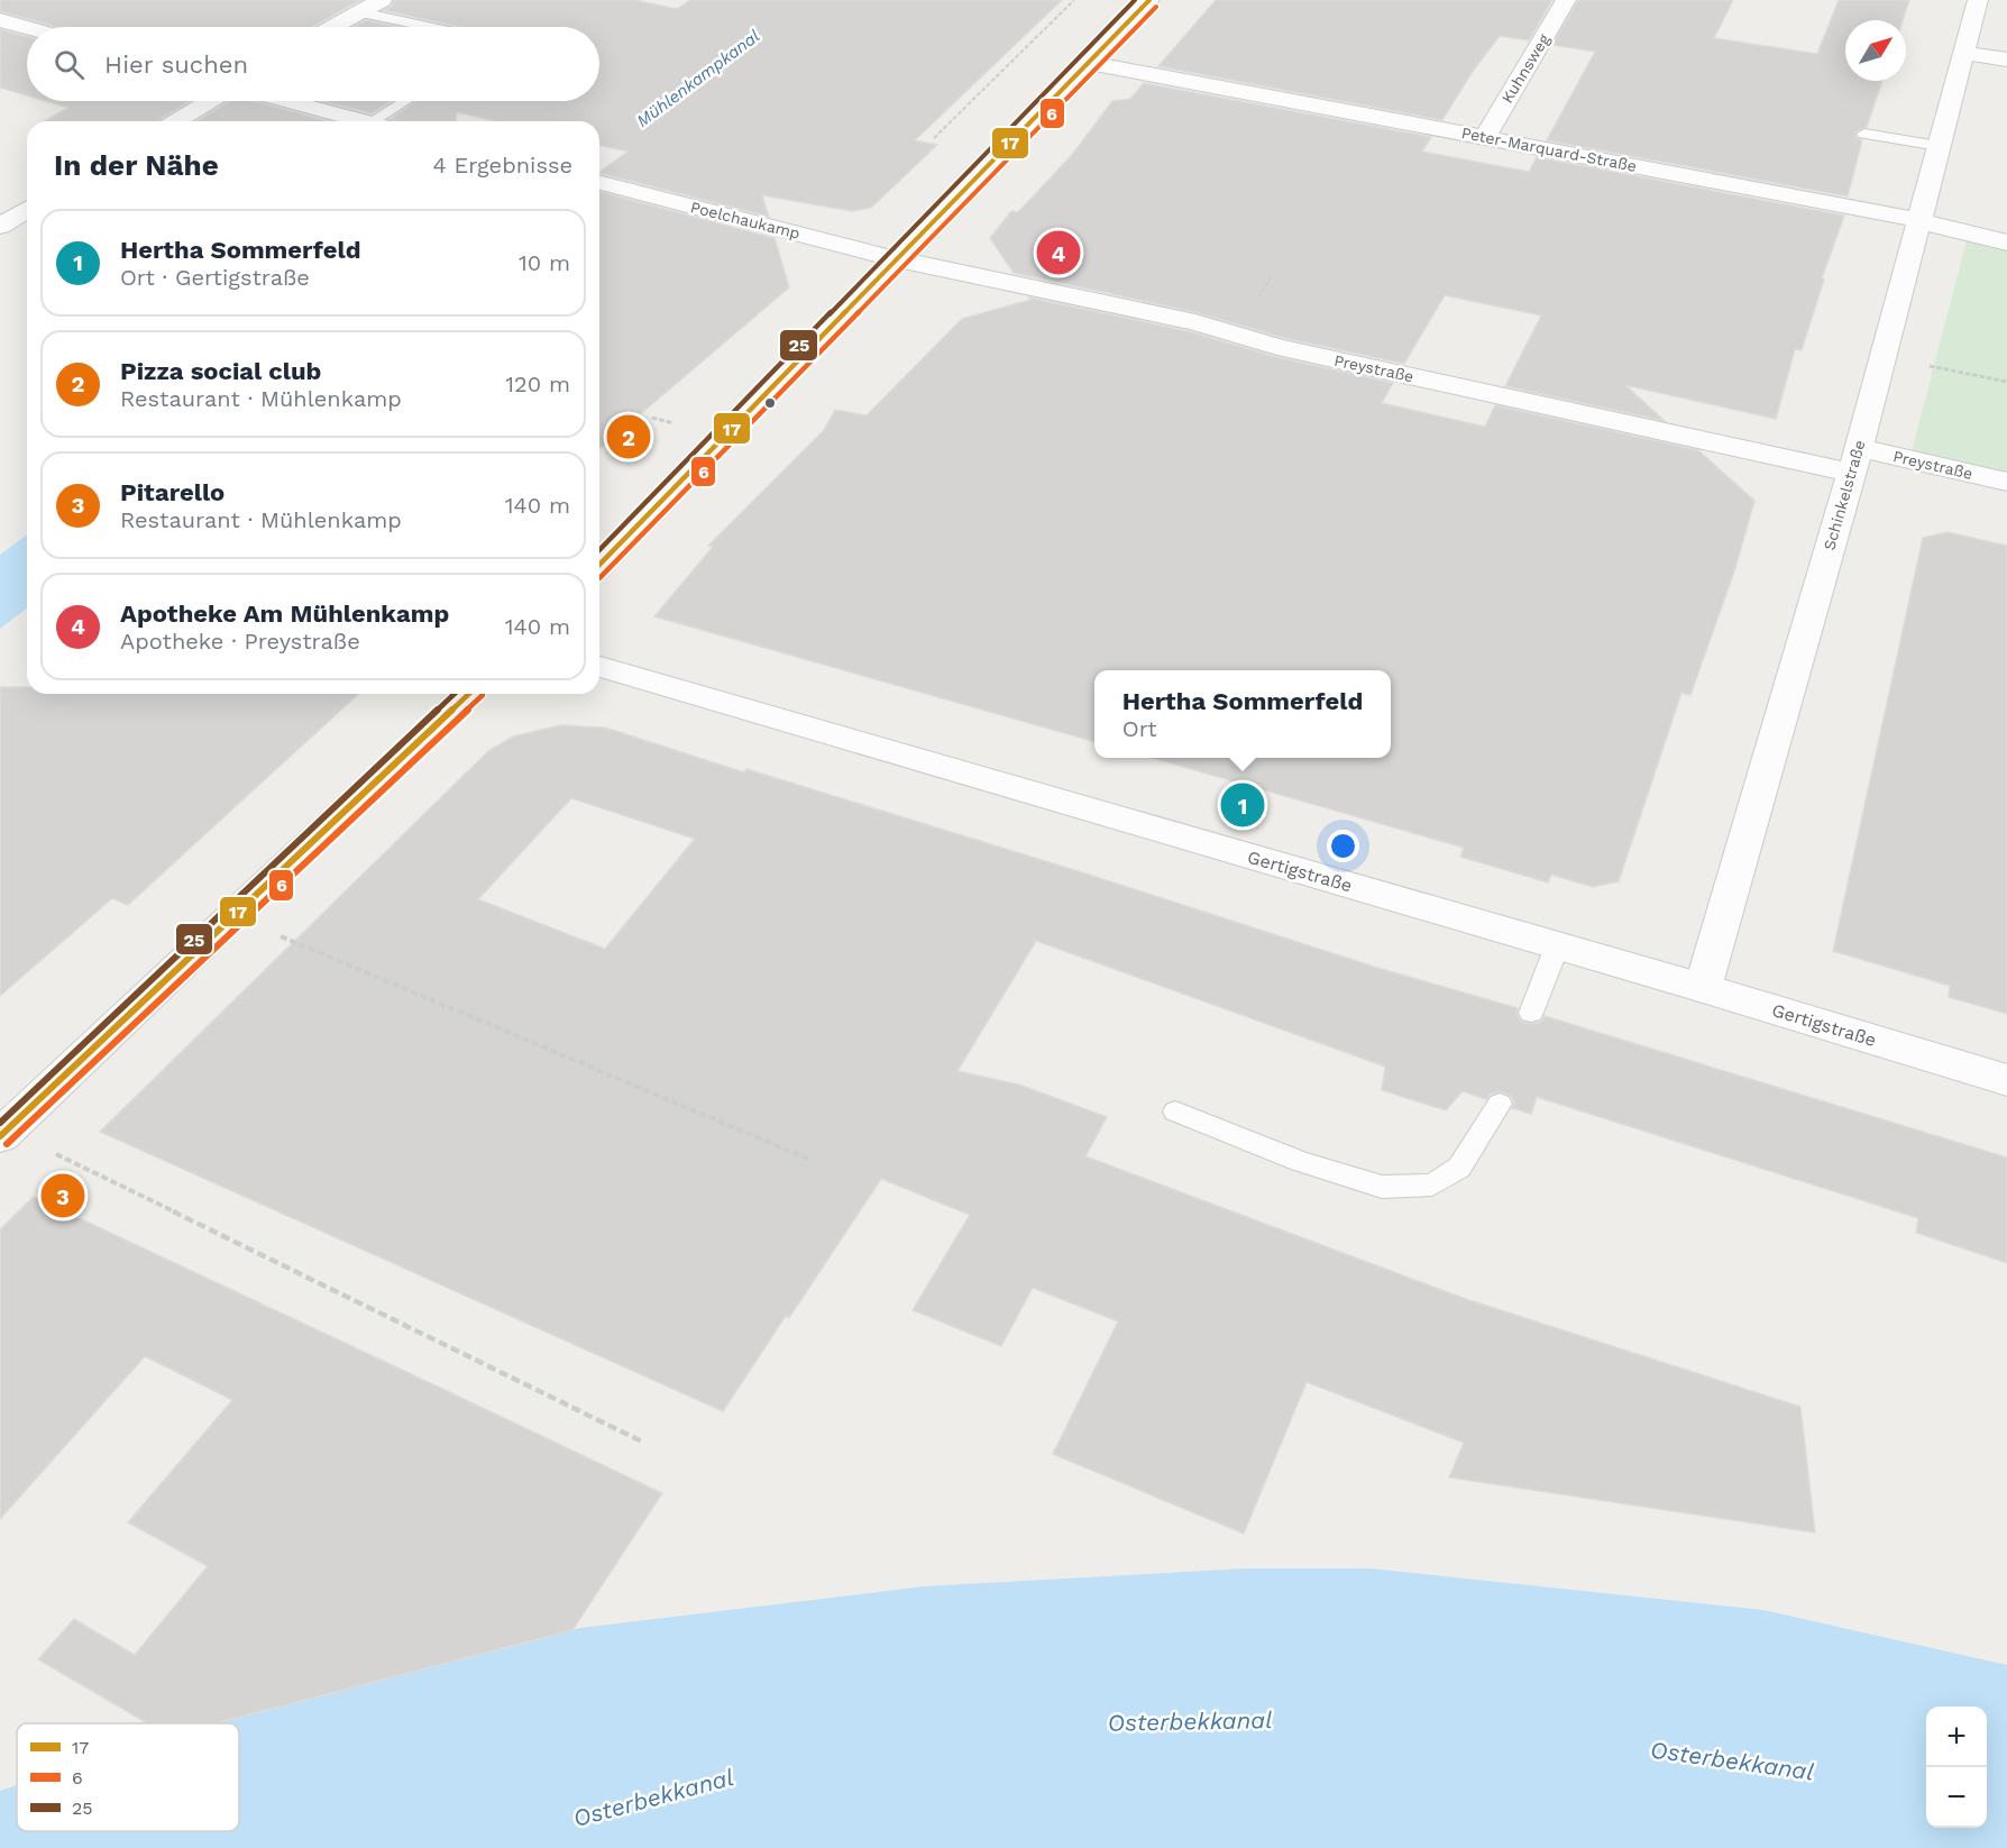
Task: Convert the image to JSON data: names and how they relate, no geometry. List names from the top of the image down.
{
  "streets": {
    "street": [
      "Kuhnsweg",
      "Peter-Marquard-Straße",
      "Poelchaukamp",
      "Preystraße",
      "Schinkelstraße",
      "Gertigstraße"
    ]
  },
  "crossings": [
    ["Kuhnsweg", "Peter-Marquard-Straße"],
    ["Peter-Marquard-Straße", "Schinkelstraße"],
    ["Poelchaukamp", "Preystraße"],
    ["Preystraße", "Schinkelstraße"],
    ["Schinkelstraße", "Gertigstraße"]
  ],
  "water": ["Mühlenkampkanal", "Osterbekkanal"],
  "lines": ["transit line 17", "transit line 25", "transit line 6"],
  "legend": ["17", "6", "25"],
  "north": "top right",
  "page": {
    "search": "Hier suchen",
    "heading": ["In der Nähe", "4 Ergebnisse"],
    "list": [
      {
        "mark": "1",
        "name": "Hertha Sommerfeld",
        "note": "Ort · Gertigstraße",
        "value": "10 m"
      },
      {
        "mark": "2",
        "name": "Pizza social club",
        "note": "Restaurant · Mühlenkamp",
        "value": "120 m"
      },
      {
        "mark": "3",
        "name": "Pitarello",
        "note": "Restaurant · Mühlenkamp",
        "value": "140 m"
      },
      {
        "mark": "4",
        "name": "Apotheke Am Mühlenkamp",
        "note": "Apotheke · Preystraße",
        "value": "140 m"
      }
    ],
    "pins": [
      "4",
      "2",
      "1",
      "3"
    ],
    "popup": ["Hertha Sommerfeld", "Ort"],
    "map_buttons": ["+", "−"]
  }
}
